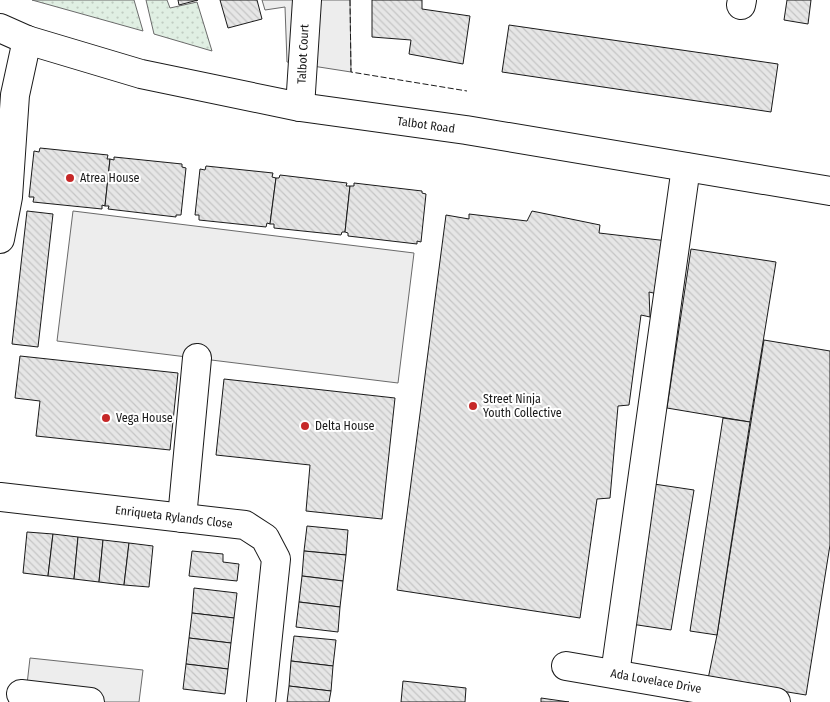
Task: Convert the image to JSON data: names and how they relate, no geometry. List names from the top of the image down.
{
  "streets": {
    "main road": [
      "Talbot Court",
      "Talbot Road",
      "Enriqueta Rylands Close",
      "Ada Lovelace Drive"
    ]
  },
  "crossings": [
    ["Talbot Court", "Talbot Road"]
  ],
  "places": [
    "Atrea House",
    "Street Ninja Youth Collective",
    "Vega House",
    "Delta House"
  ]
}
